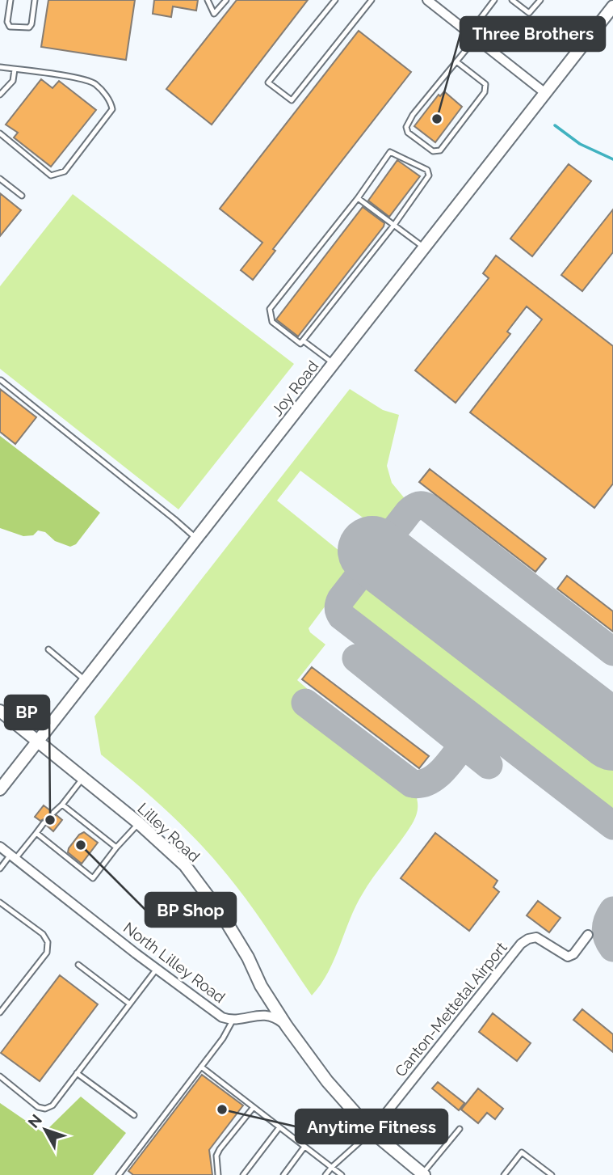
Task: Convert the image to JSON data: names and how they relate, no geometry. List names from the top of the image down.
{
  "streets": {
    "street": [
      "Joy Road",
      "Lilley Road",
      "North Lilley Road",
      "Canton-Mettetal Airport"
    ]
  },
  "crossings": [
    ["Joy Road", "Lilley Road"],
    ["Lilley Road", "North Lilley Road"],
    ["North Lilley Road", "Canton-Mettetal Airport"]
  ],
  "places": [
    "Three Brothers",
    "BP",
    "BP Shop",
    "Anytime Fitness"
  ],
  "north": "top left"
}
